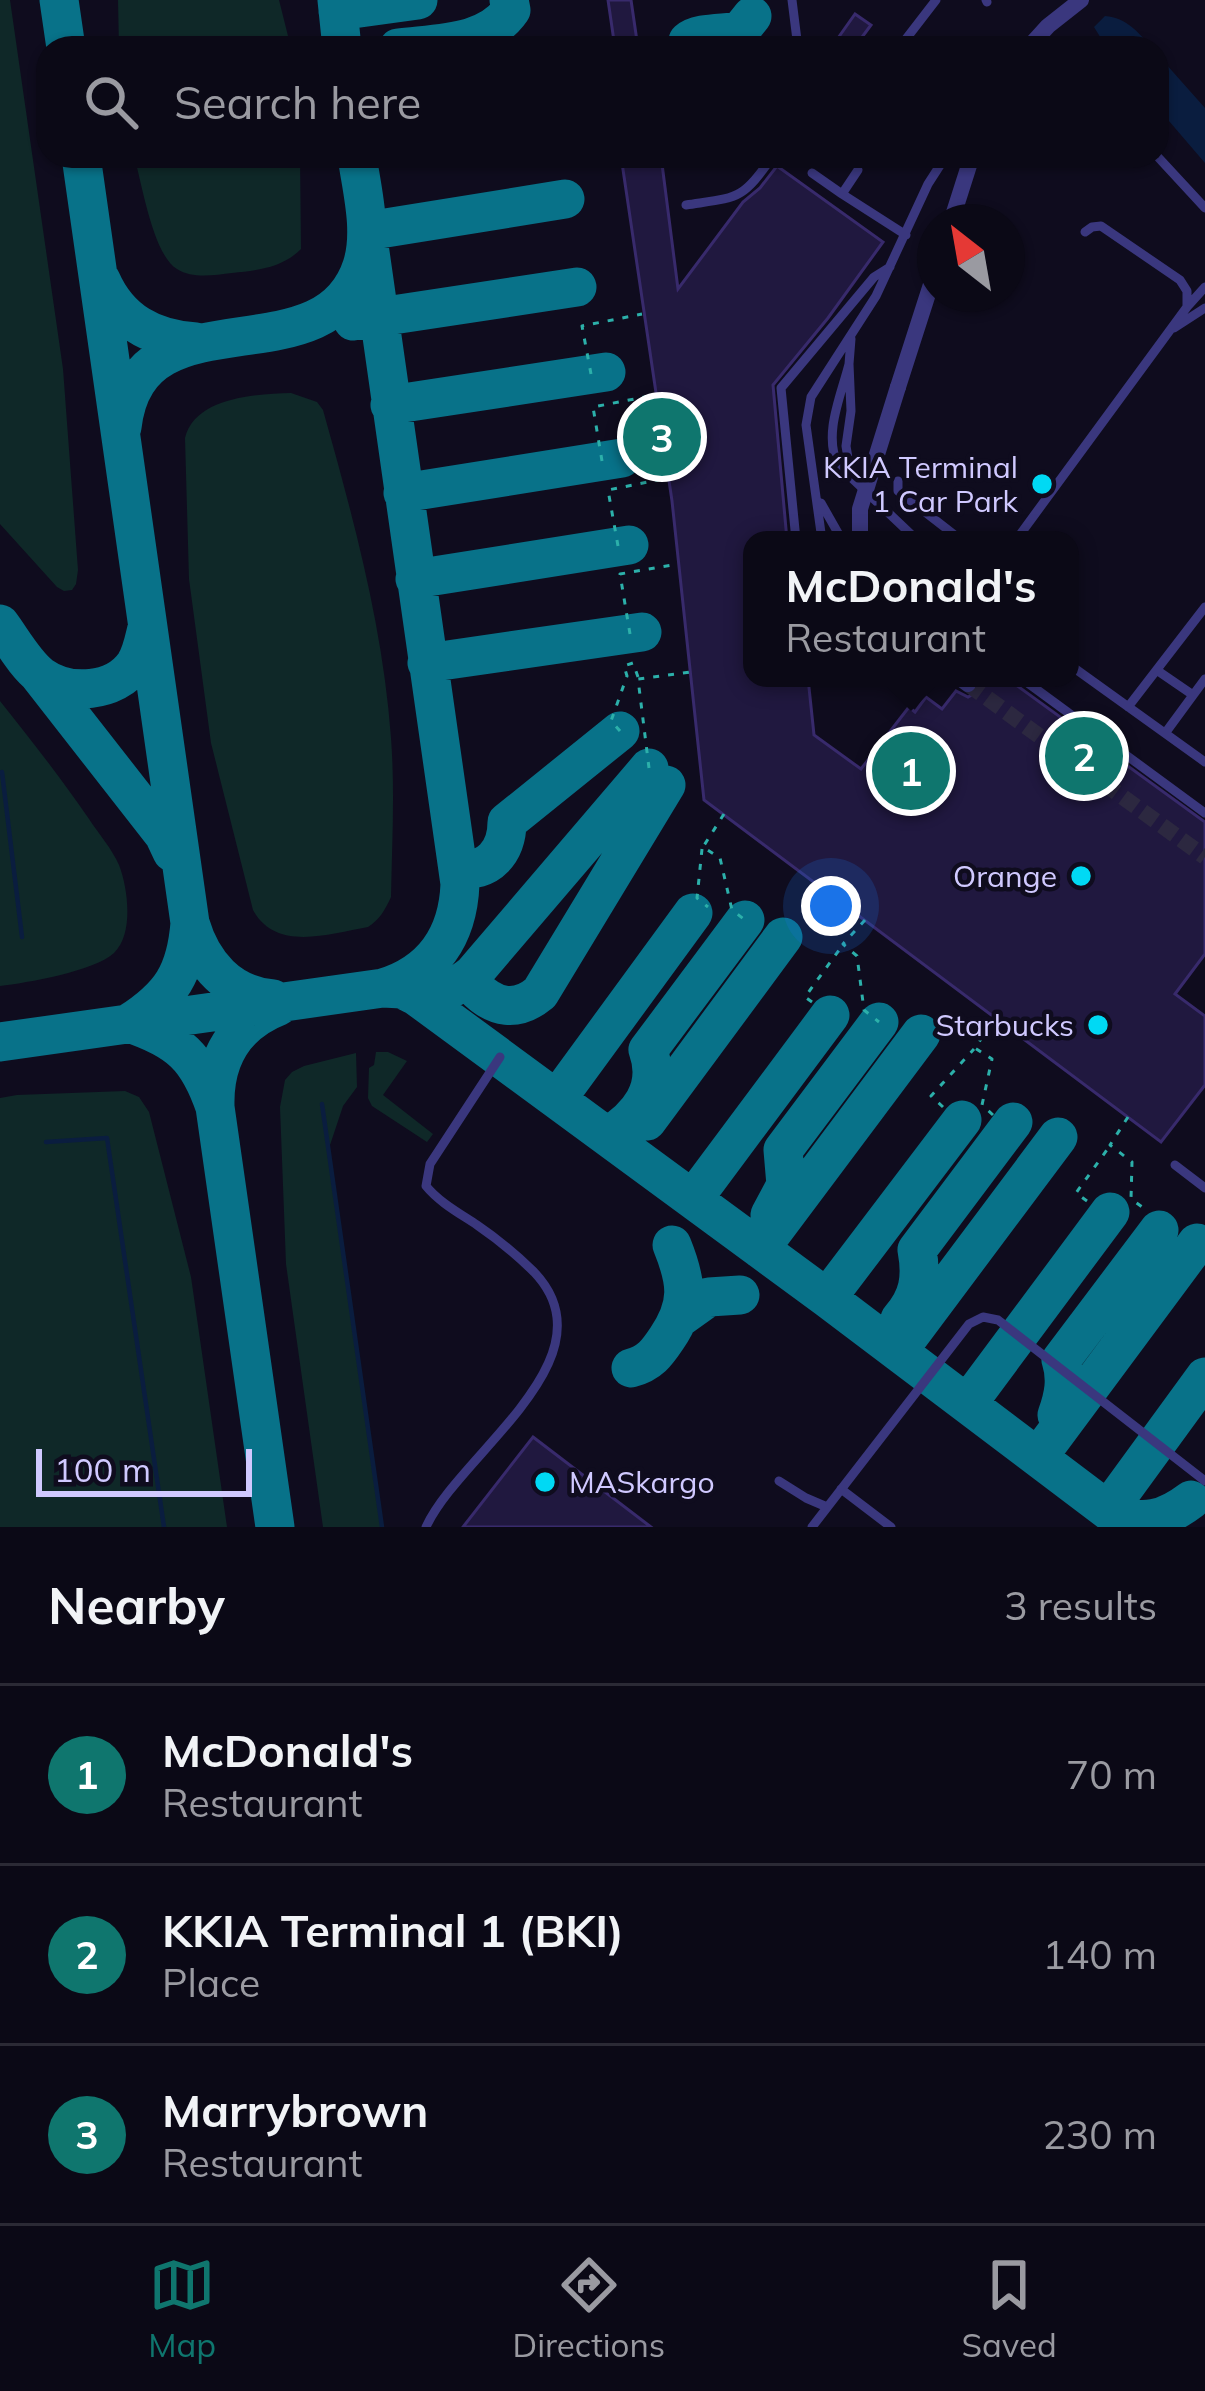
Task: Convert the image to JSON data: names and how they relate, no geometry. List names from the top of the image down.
{
  "places": [
    "KKIA Terminal 1 Car Park",
    "Orange",
    "Starbucks",
    "MASkargo"
  ],
  "scale_bar": "100 m",
  "north": "top left",
  "page": {
    "search": "Search here",
    "pins": ["3", "2", "1"],
    "popup": ["McDonald's", "Restaurant"],
    "scale": "100 m",
    "heading": ["Nearby", "3 results"],
    "list": [
      {
        "mark": "1",
        "name": "McDonald's",
        "note": "Restaurant",
        "value": "70 m"
      },
      {
        "mark": "2",
        "name": "KKIA Terminal 1 (BKI)",
        "note": "Place",
        "value": "140 m"
      },
      {
        "mark": "3",
        "name": "Marrybrown",
        "note": "Restaurant",
        "value": "230 m"
      }
    ],
    "nav": ["Map", "Directions", "Saved"]
  }
}
